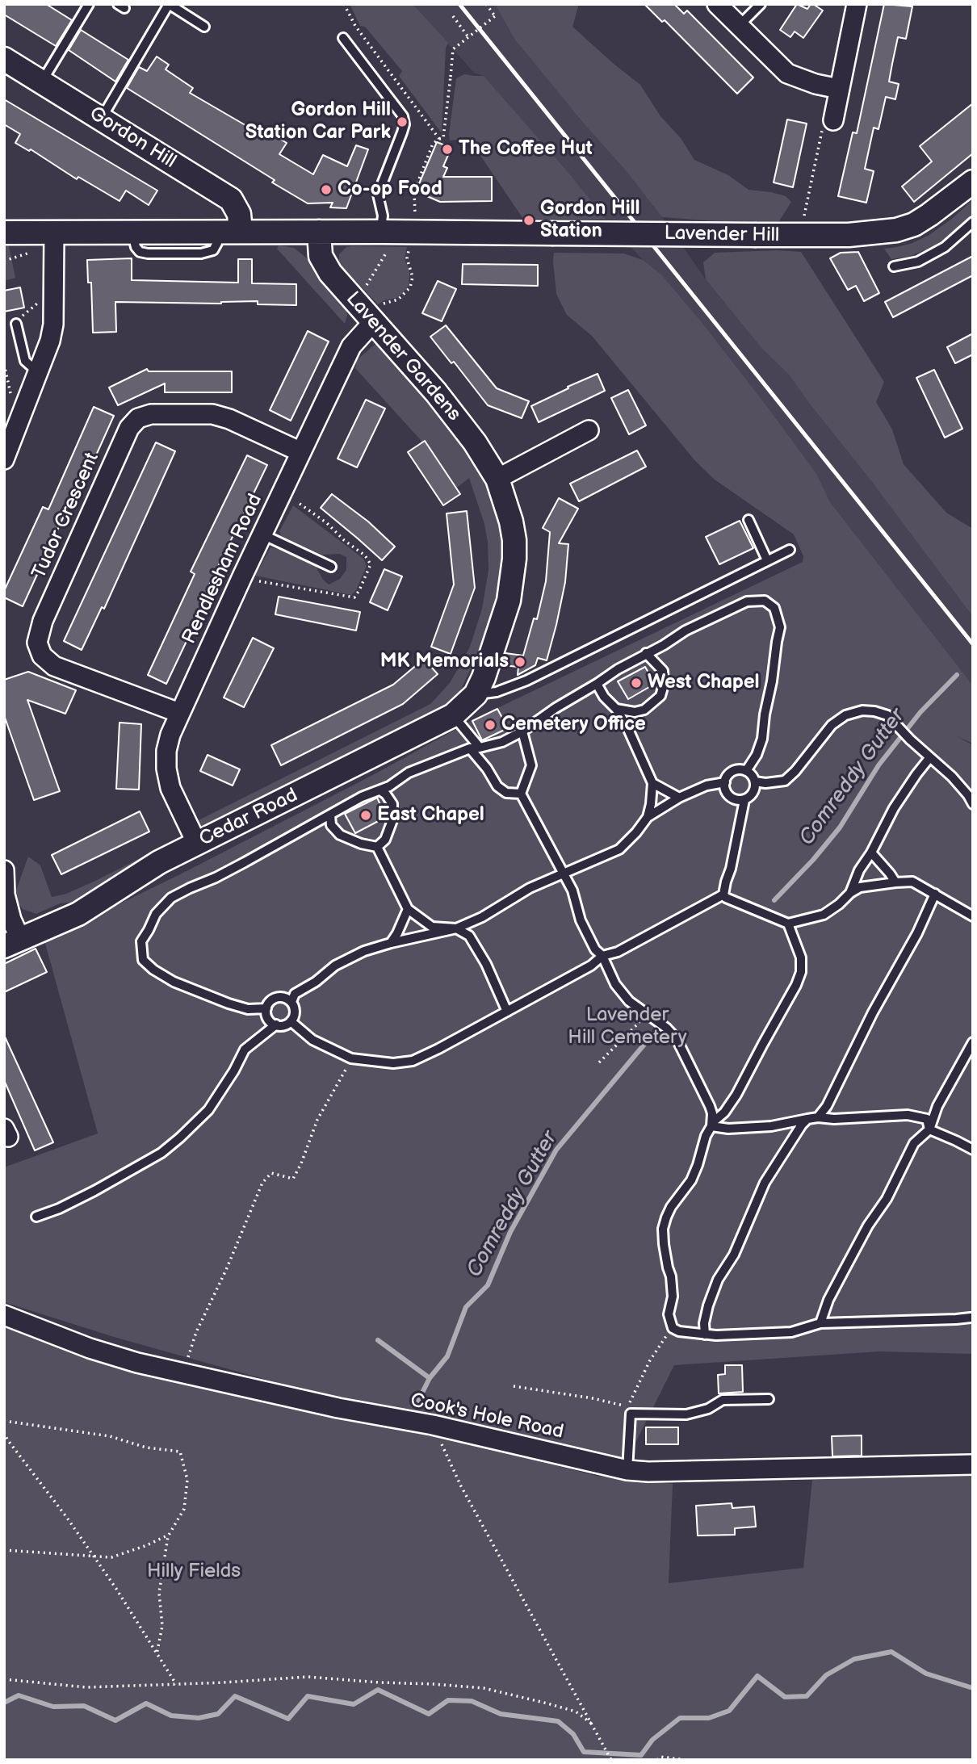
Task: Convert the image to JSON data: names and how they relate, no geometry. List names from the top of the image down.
{
  "streets": {
    "street": [
      "Gordon Hill",
      "Lavender Hill",
      "Lavender Gardens",
      "Tudor Crescent",
      "Rendlesham Road",
      "Cedar Road",
      "Cook's Hole Road"
    ]
  },
  "crossings": [
    ["Gordon Hill", "Lavender Hill"],
    ["Lavender Hill", "Lavender Gardens"],
    ["Lavender Gardens", "Rendlesham Road"],
    ["Lavender Gardens", "Cedar Road"],
    ["Tudor Crescent", "Rendlesham Road"],
    ["Rendlesham Road", "Cedar Road"]
  ],
  "water": ["Comreddy Gutter"],
  "parks": ["Lavender Hill Cemetery", "Hilly Fields"],
  "places": [
    "Gordon Hill Station Car Park",
    "The Coffee Hut",
    "Co-op Food",
    "Gordon Hill Station",
    "MK Memorials",
    "West Chapel",
    "Cemetery Office",
    "East Chapel"
  ]
}
